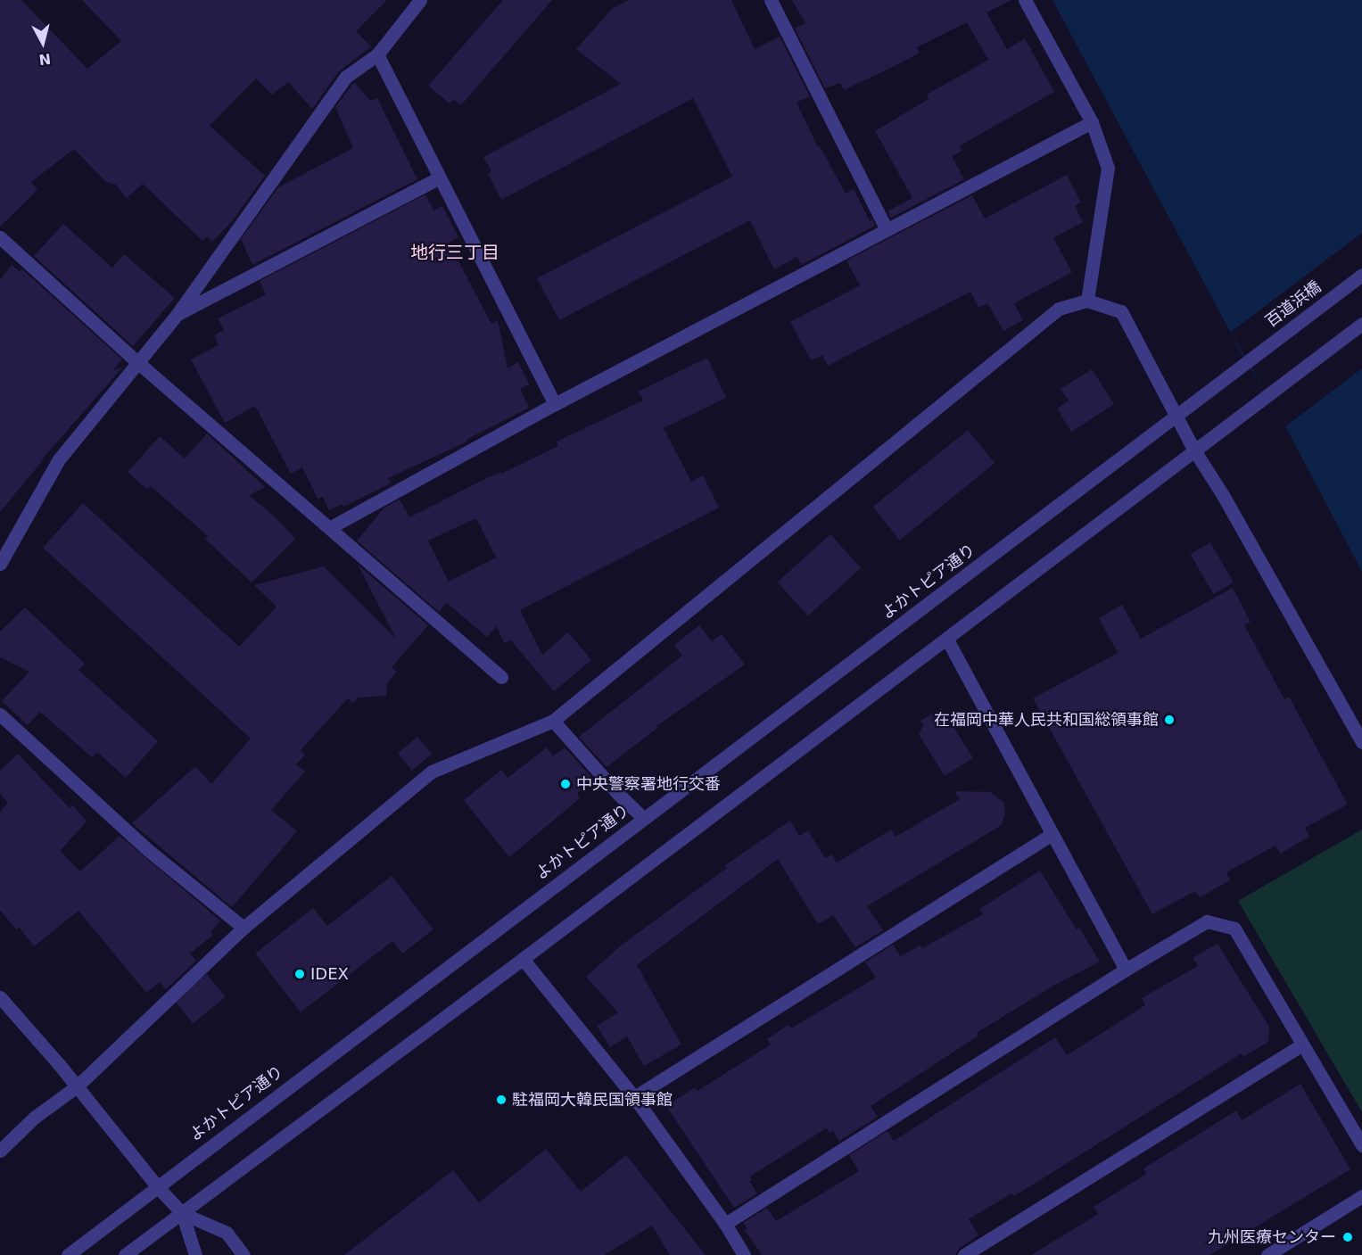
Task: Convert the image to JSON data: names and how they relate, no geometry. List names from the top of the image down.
{
  "streets": {
    "street": ["百道浜橋", "よかトピア通り"]
  },
  "crossings": [
    ["百道浜橋", "よかトピア通り"]
  ],
  "districts": ["地行三丁目"],
  "places": [
    "在福岡中華人民共和国総領事館",
    "中央警察署地行交番",
    "IDEX",
    "駐福岡大韓民国領事館",
    "九州医療センター"
  ],
  "north": "bottom"
}
